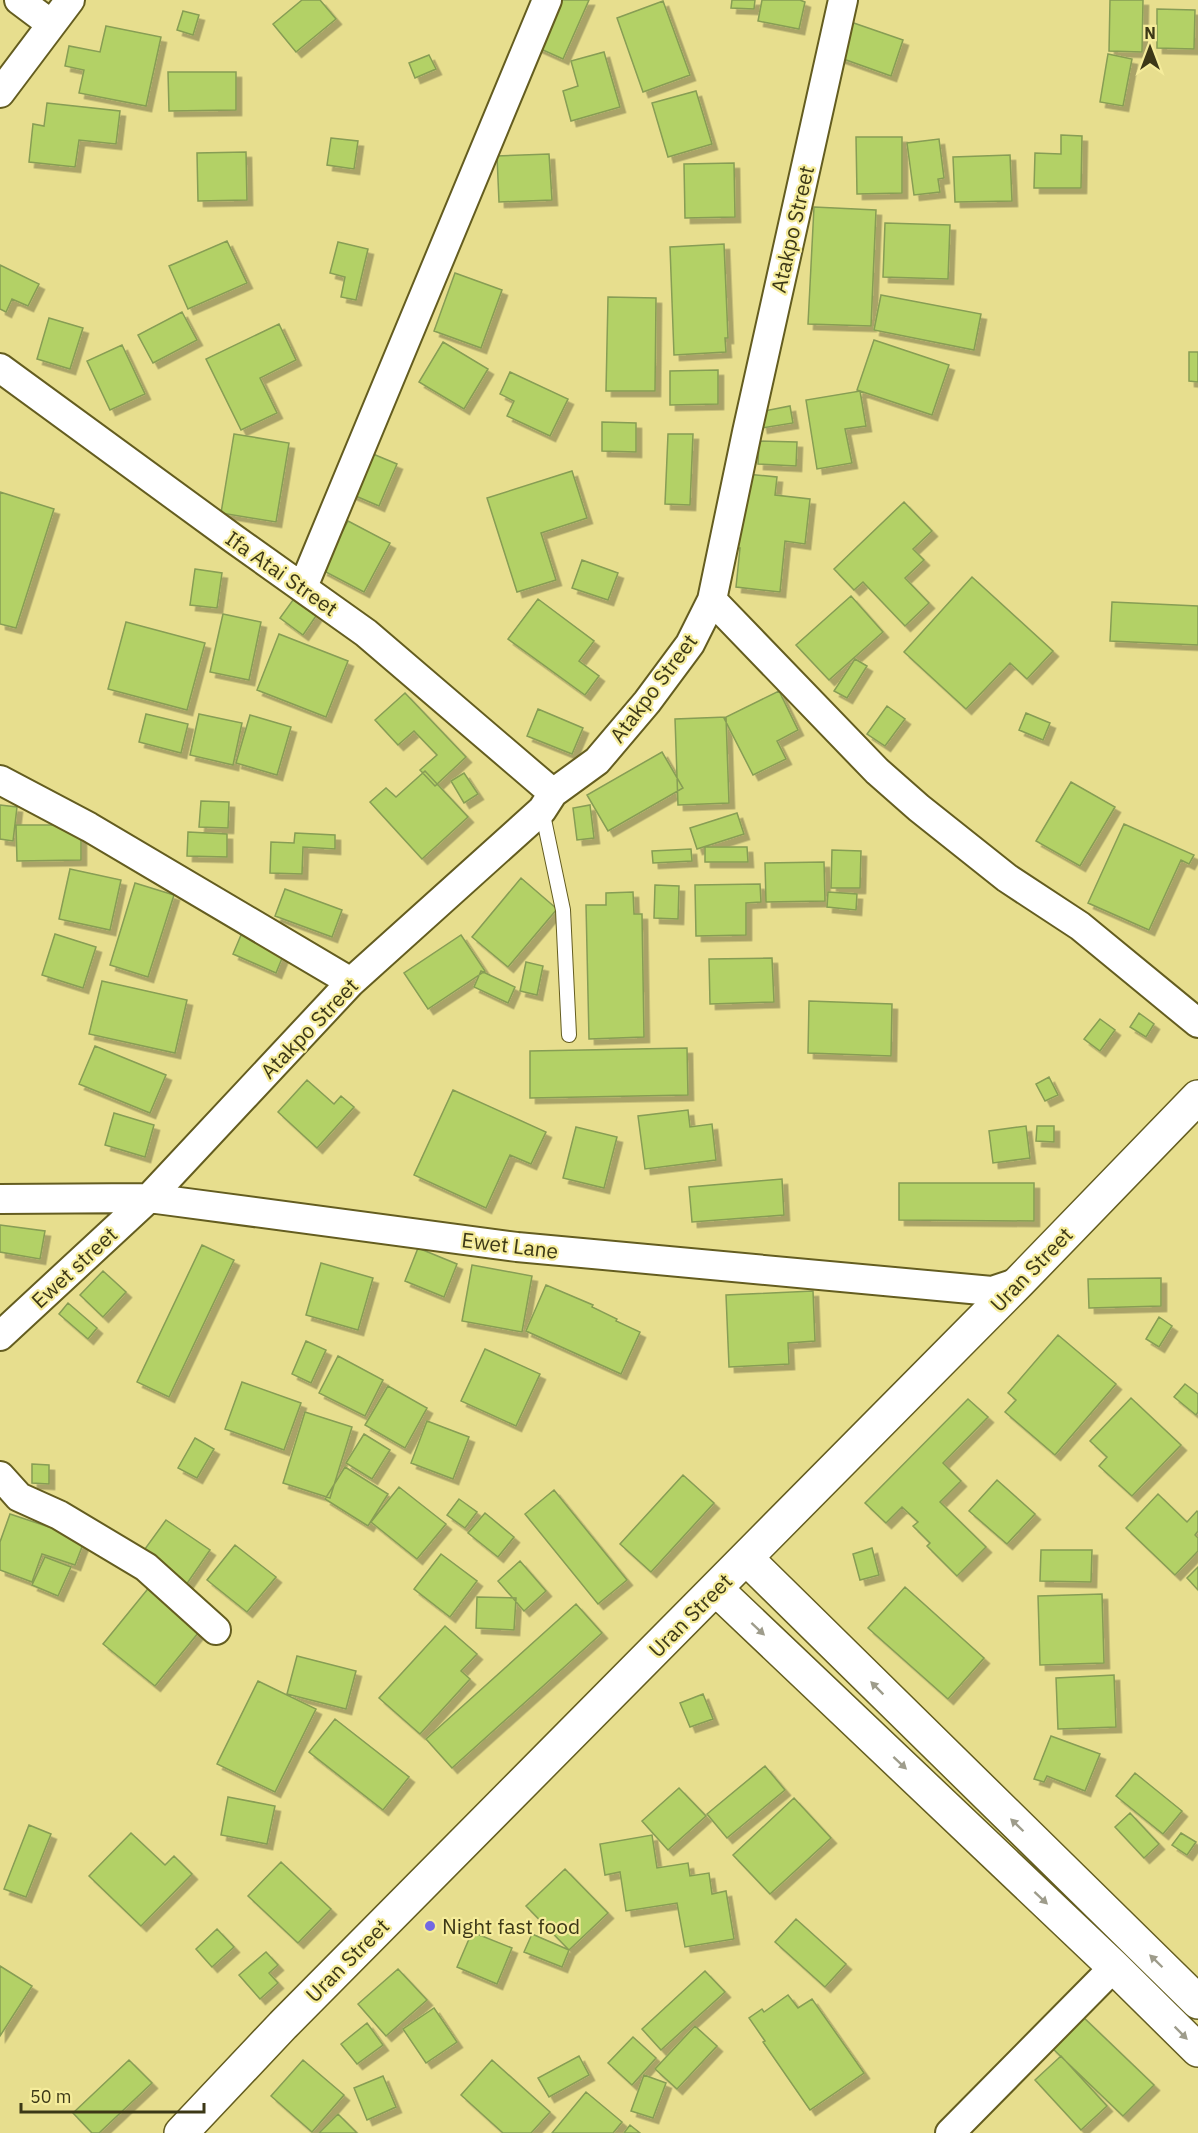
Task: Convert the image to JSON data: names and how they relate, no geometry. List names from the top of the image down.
{
  "streets": {
    "street": [
      "Atakpo Street",
      "Ifa Atai Street",
      "Ewet Lane",
      "Ewet street",
      "Uran Street"
    ]
  },
  "crossings": [
    ["Atakpo Street", "Ifa Atai Street"],
    ["Atakpo Street", "Ewet Lane"],
    ["Atakpo Street", "Ewet street"],
    ["Ewet Lane", "Ewet street"],
    ["Ewet Lane", "Uran Street"]
  ],
  "places": ["Night fast food"],
  "scale_bar": "50 m",
  "north": "top"
}
